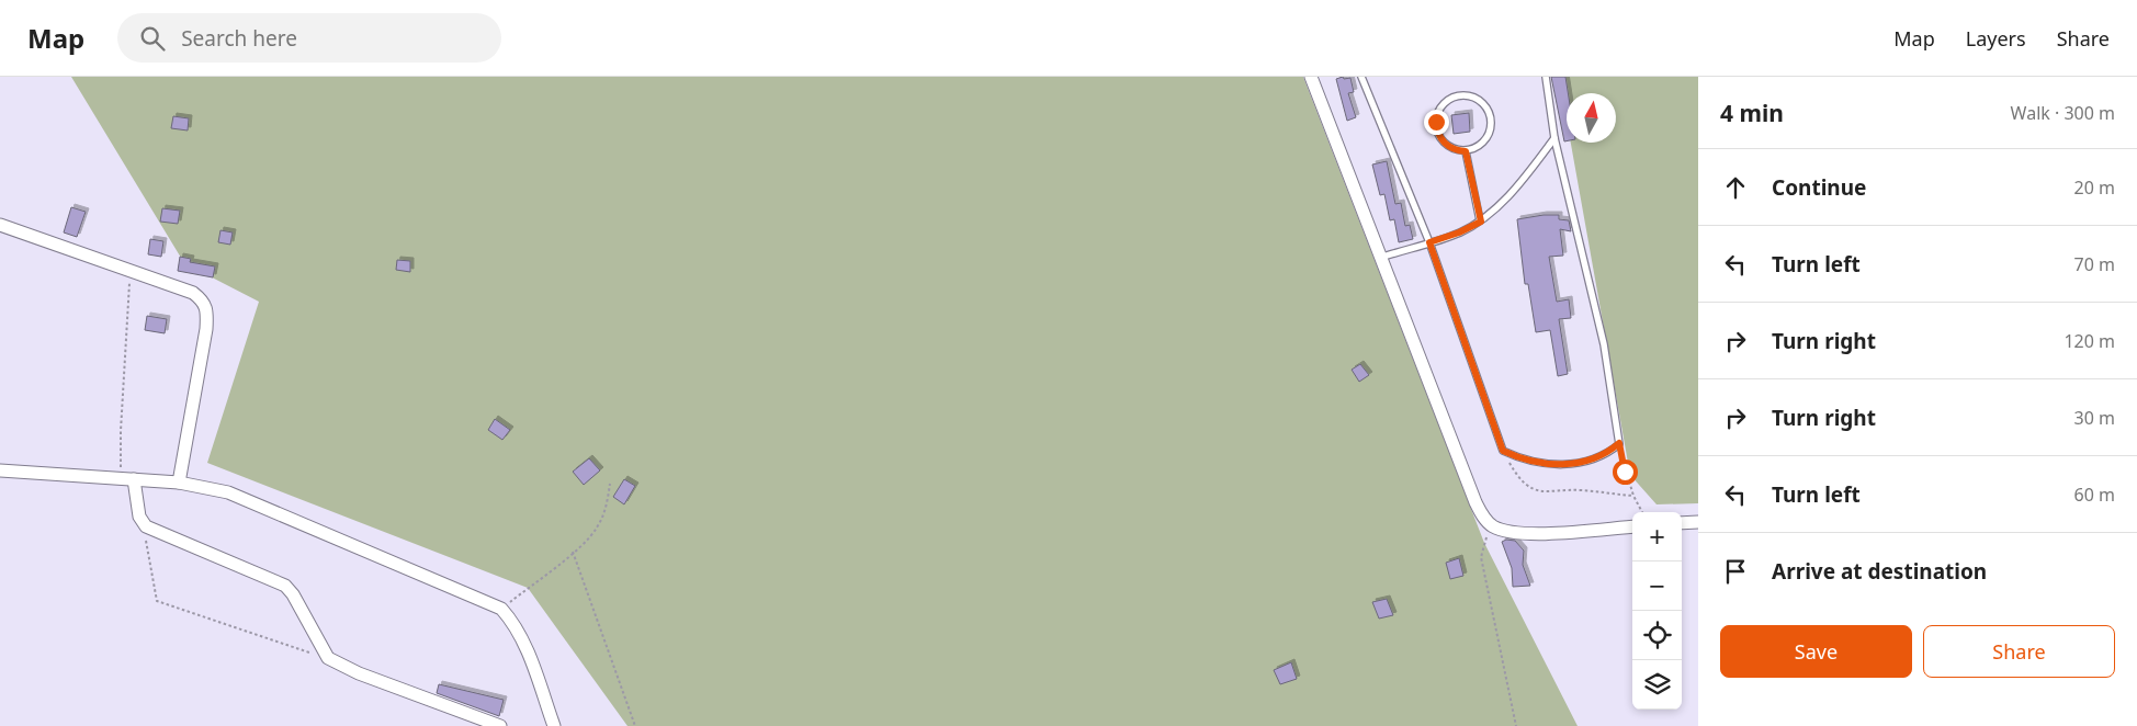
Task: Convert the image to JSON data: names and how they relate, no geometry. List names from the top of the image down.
{
  "north": "top",
  "page": {
    "header": "Map",
    "search": "Search here",
    "nav": ["Map", "Layers", "Share"],
    "heading": ["4 min", "Walk · 300 m"],
    "list": [
      ["Continue", "20 m"],
      ["Turn left", "70 m"],
      ["Turn right", "120 m"],
      ["Turn right", "30 m"],
      ["Turn left", "60 m"],
      "Arrive at destination"
    ],
    "map_buttons": ["+", "−"],
    "buttons": ["Save", "Share"]
  }
}
